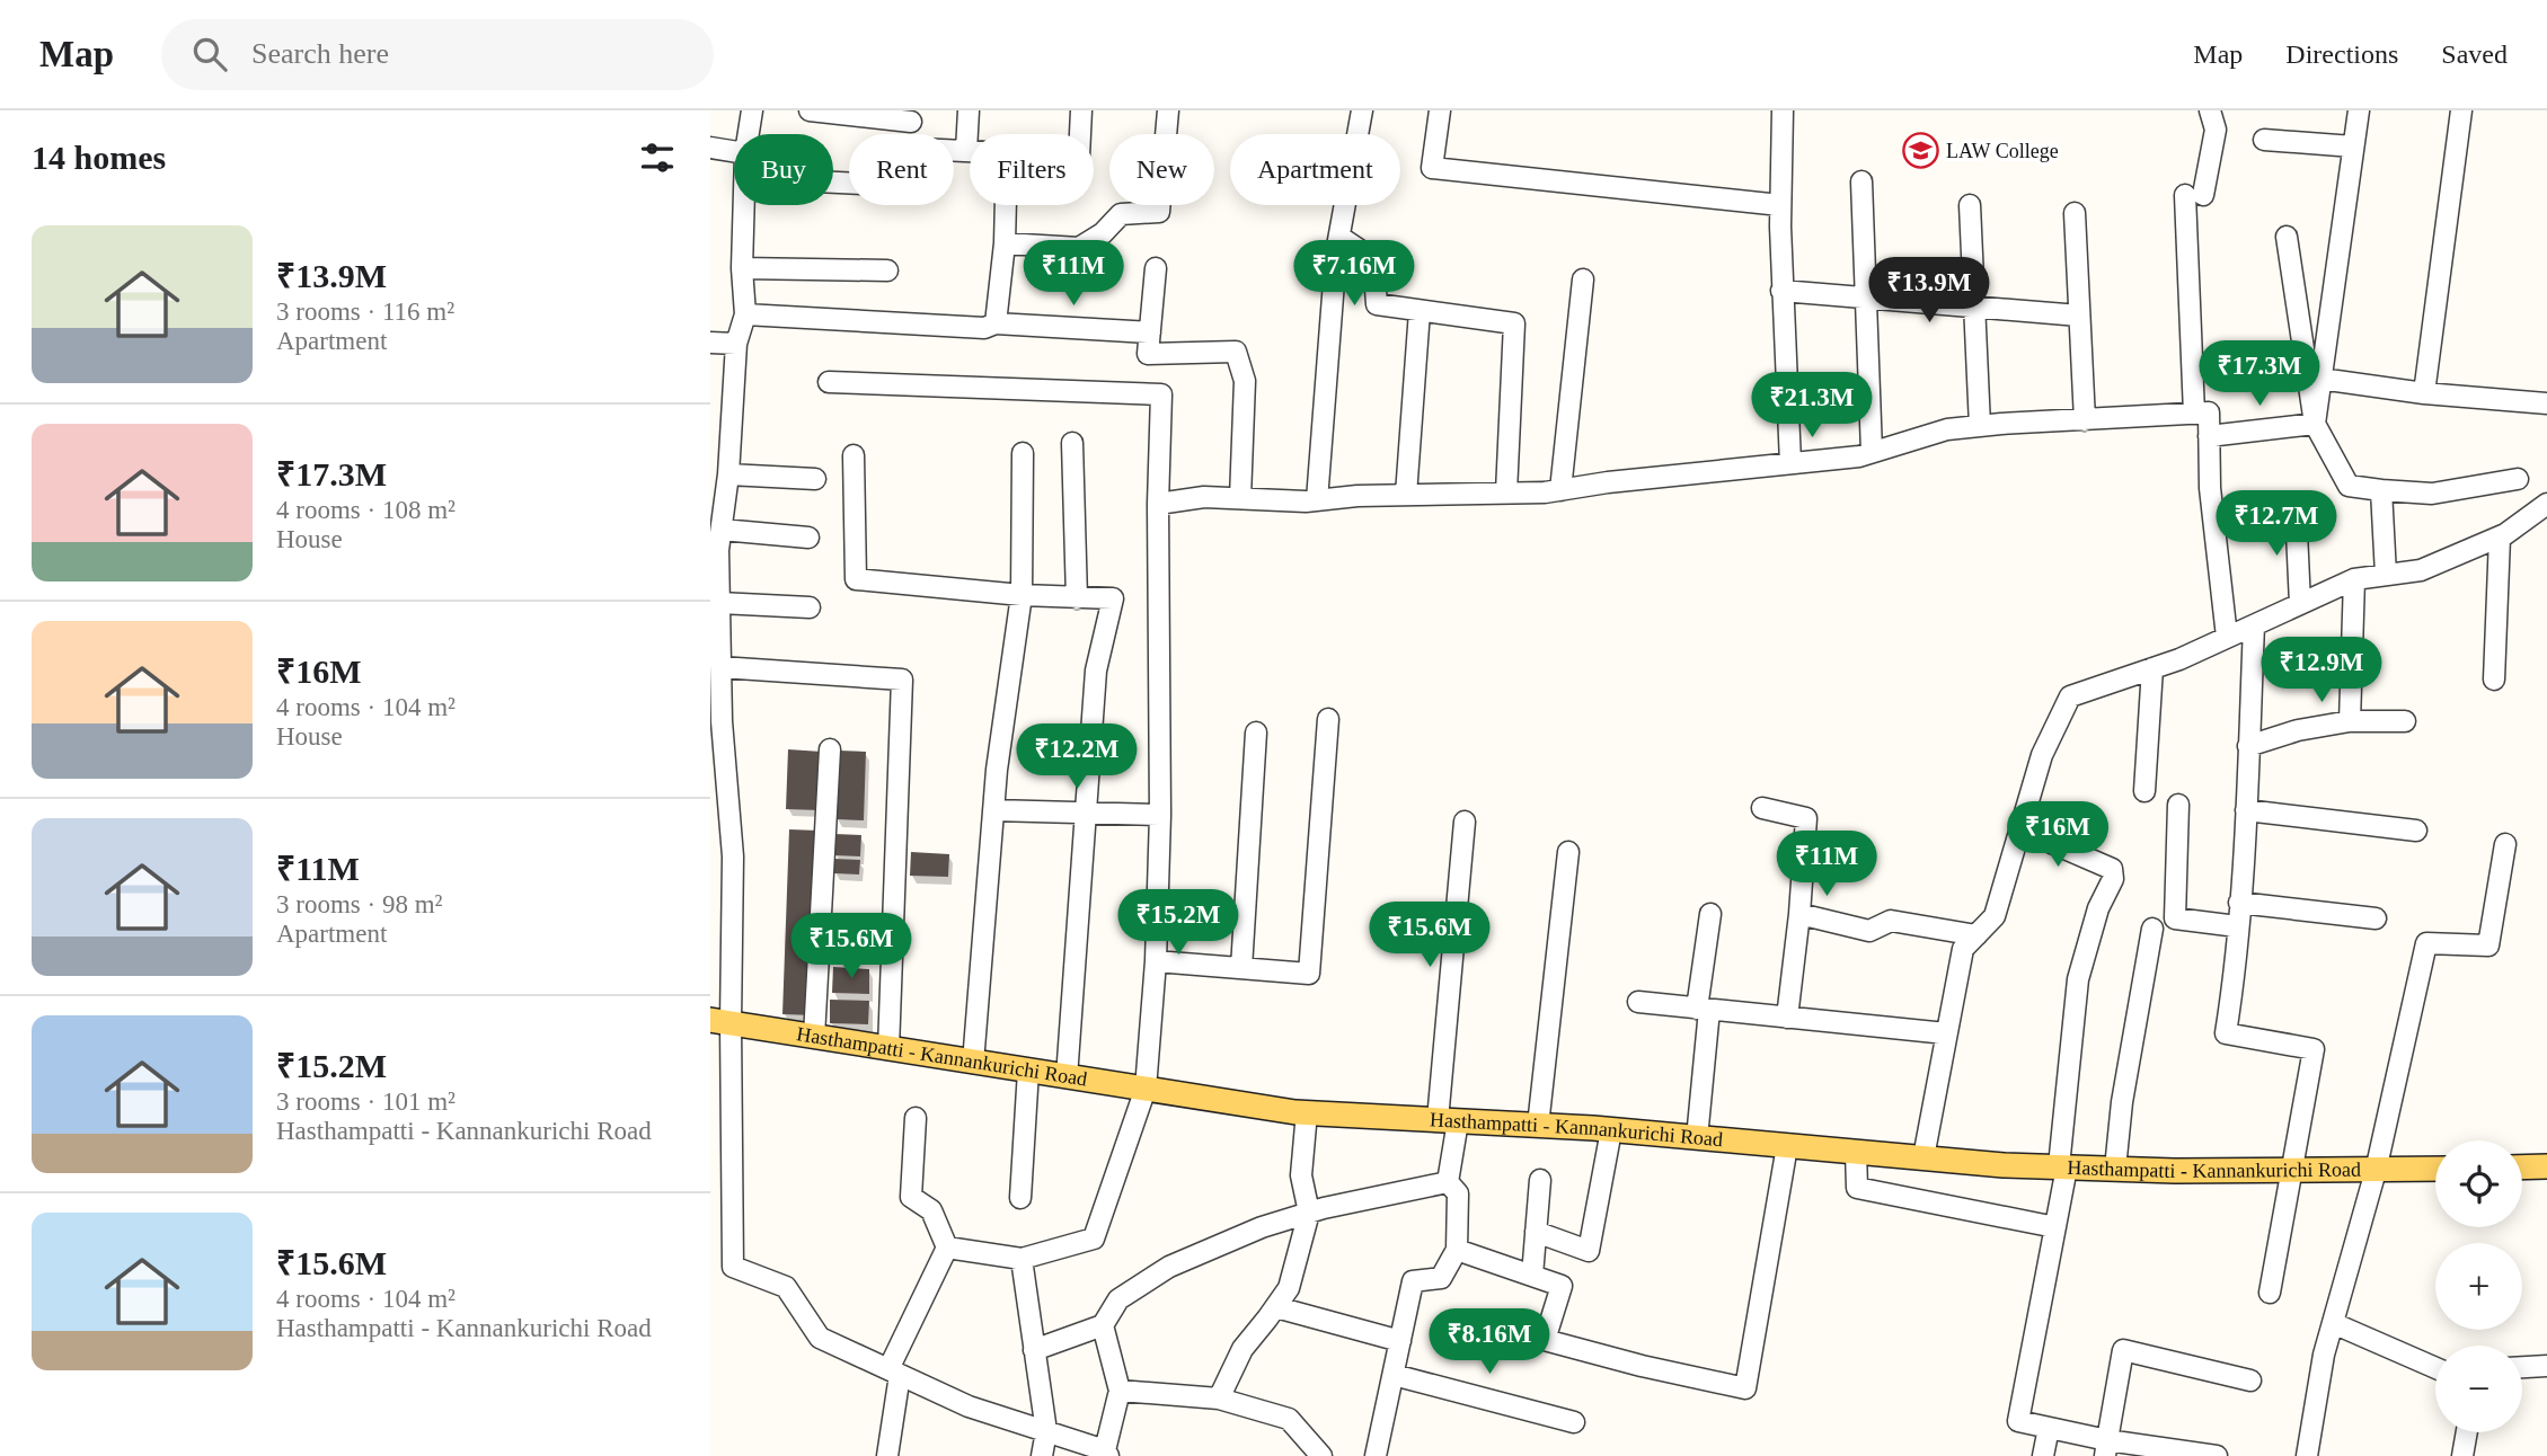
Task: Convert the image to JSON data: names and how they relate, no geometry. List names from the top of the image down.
{
  "streets": {
    "main road": ["Hasthampatti - Kannankurichi Road"]
  },
  "places": {
    "school or university": ["LAW College"]
  },
  "page": {
    "header": "Map",
    "search": "Search here",
    "nav": ["Map", "Directions", "Saved"],
    "heading": "14 homes",
    "chip": [
      "Buy",
      "Rent",
      "Filters",
      "New",
      "Apartment"
    ],
    "list": [
      {
        "name": "₹13.9M",
        "note": "3 rooms · 116 m² · Apartment"
      },
      {
        "name": "₹17.3M",
        "note": "4 rooms · 108 m² · House"
      },
      {
        "name": "₹16M",
        "note": "4 rooms · 104 m² · House"
      },
      {
        "name": "₹11M",
        "note": "3 rooms · 98 m² · Apartment"
      },
      {
        "name": "₹15.2M",
        "note": "3 rooms · 101 m² · Hasthampatti - Kannankurichi Road"
      },
      {
        "name": "₹15.6M",
        "note": "4 rooms · 104 m² · Hasthampatti - Kannankurichi Road"
      }
    ],
    "price": [
      "₹11M",
      "₹7.16M",
      "₹13.9M",
      "₹17.3M",
      "₹21.3M",
      "₹12.7M",
      "₹12.9M",
      "₹12.2M",
      "₹16M",
      "₹11M",
      "₹15.2M",
      "₹15.6M",
      "₹15.6M",
      "₹8.16M"
    ],
    "map_buttons": ["+", "−"]
  }
}
